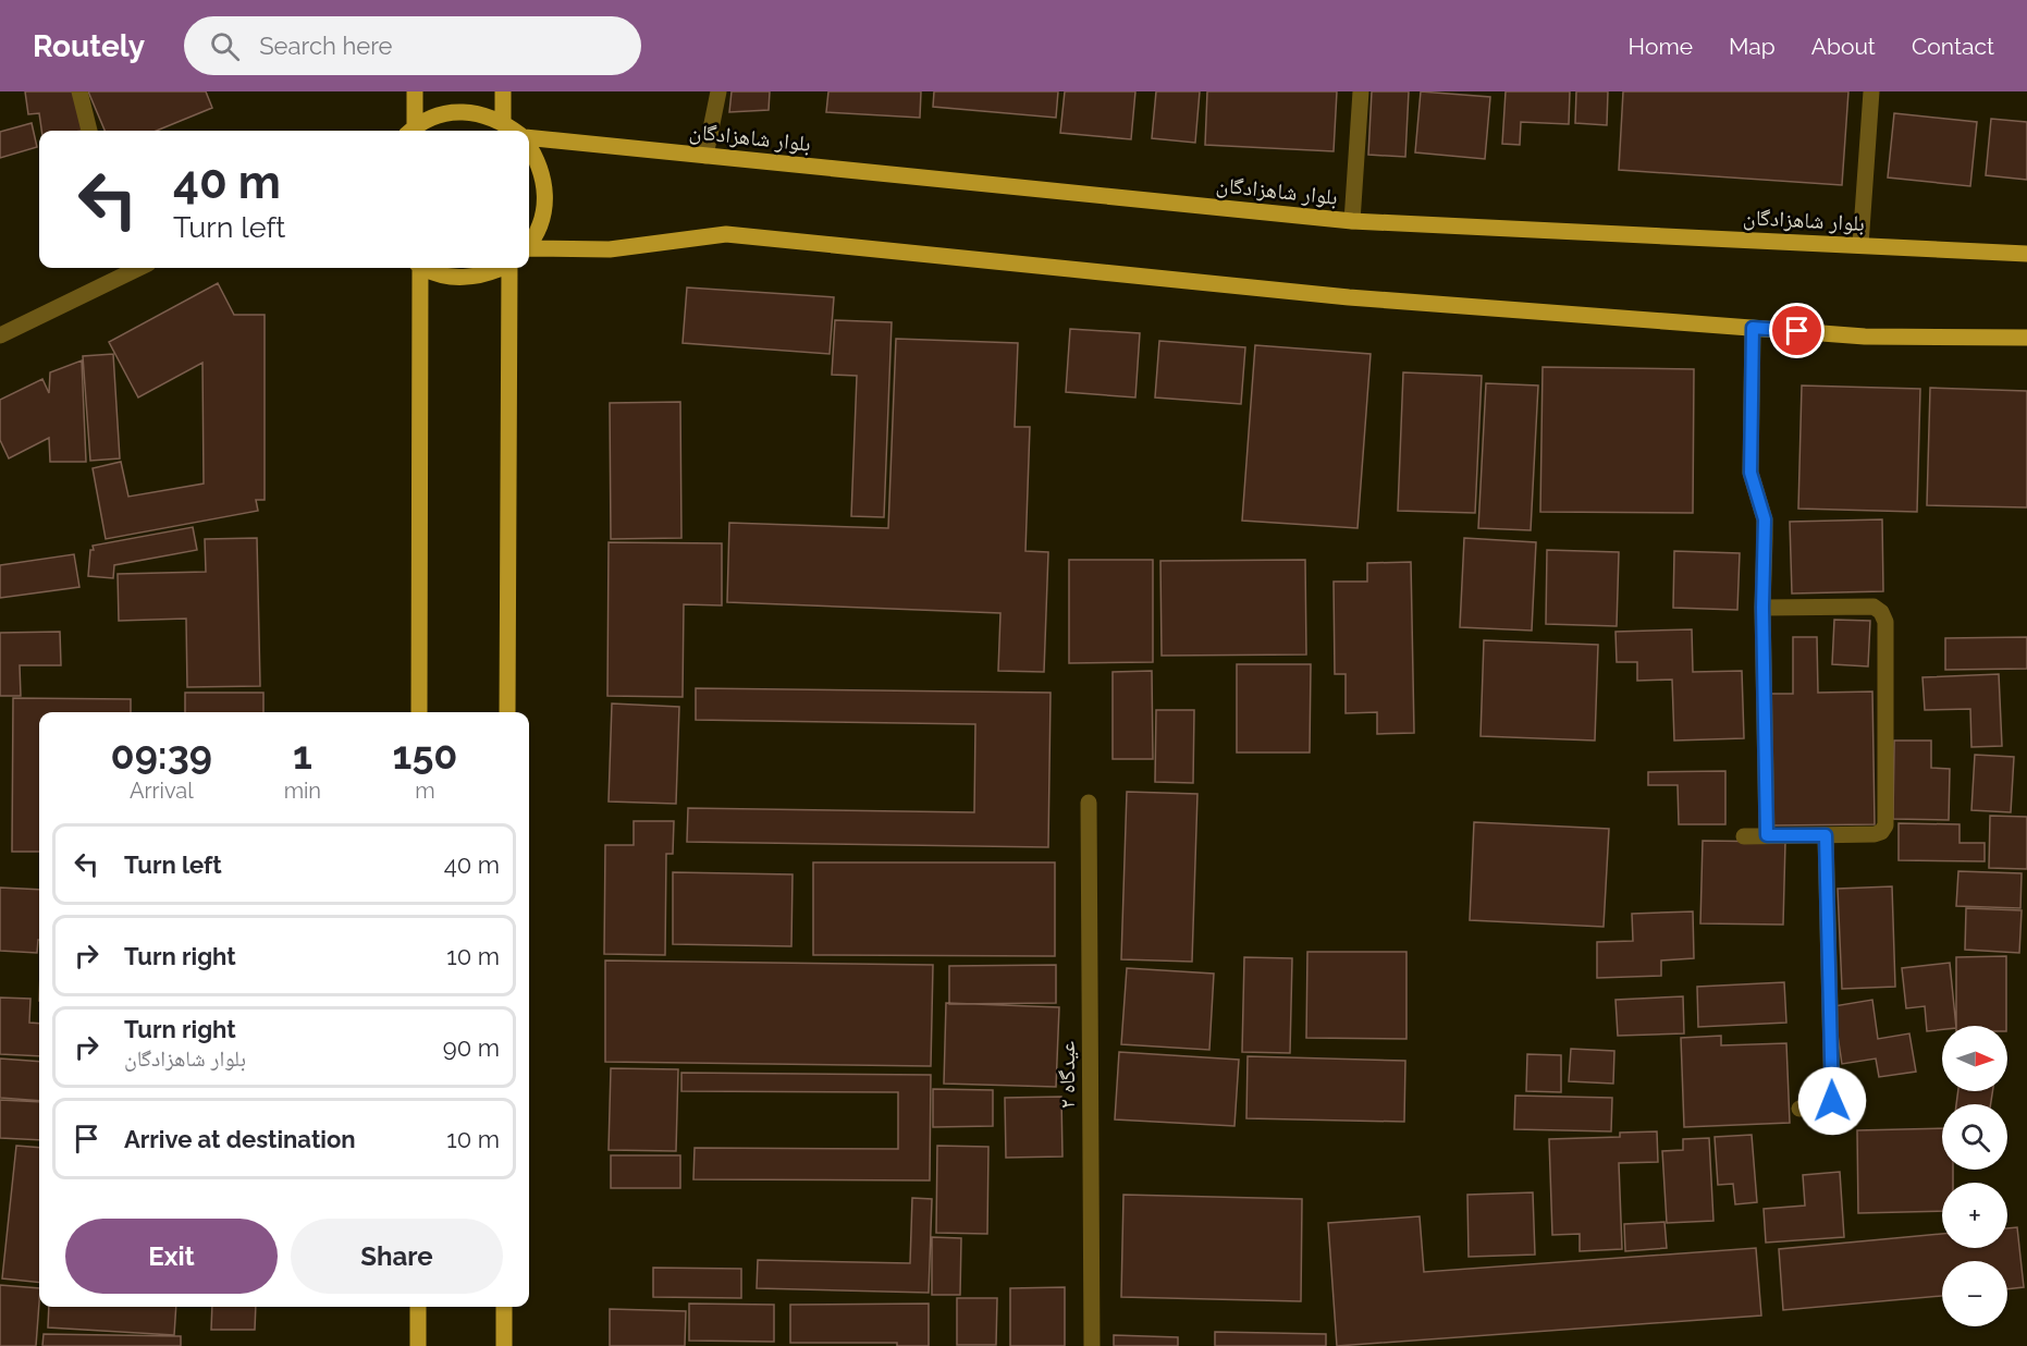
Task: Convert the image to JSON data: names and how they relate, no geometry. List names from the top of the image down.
{
  "streets": {
    "main road": ["بلوار شاهزادگان"],
    "street": ["عیدگاه ۲"]
  },
  "north": "right",
  "page": {
    "header": "Routely",
    "search": "Search here",
    "nav": [
      "Home",
      "Map",
      "About",
      "Contact"
    ],
    "turn": ["40 m", "Turn left"],
    "eta": [
      "09:39",
      "Arrival",
      "1",
      "min",
      "150",
      "m"
    ],
    "list": [
      {
        "name": "Turn left",
        "value": "40 m"
      },
      {
        "name": "Turn right",
        "value": "10 m"
      },
      {
        "name": "Turn right",
        "note": "بلوار شاهزادگان",
        "value": "90 m"
      },
      {
        "name": "Arrive at destination",
        "value": "10 m"
      }
    ],
    "map_buttons": ["+", "−"],
    "buttons": ["Exit", "Share"]
  }
}
